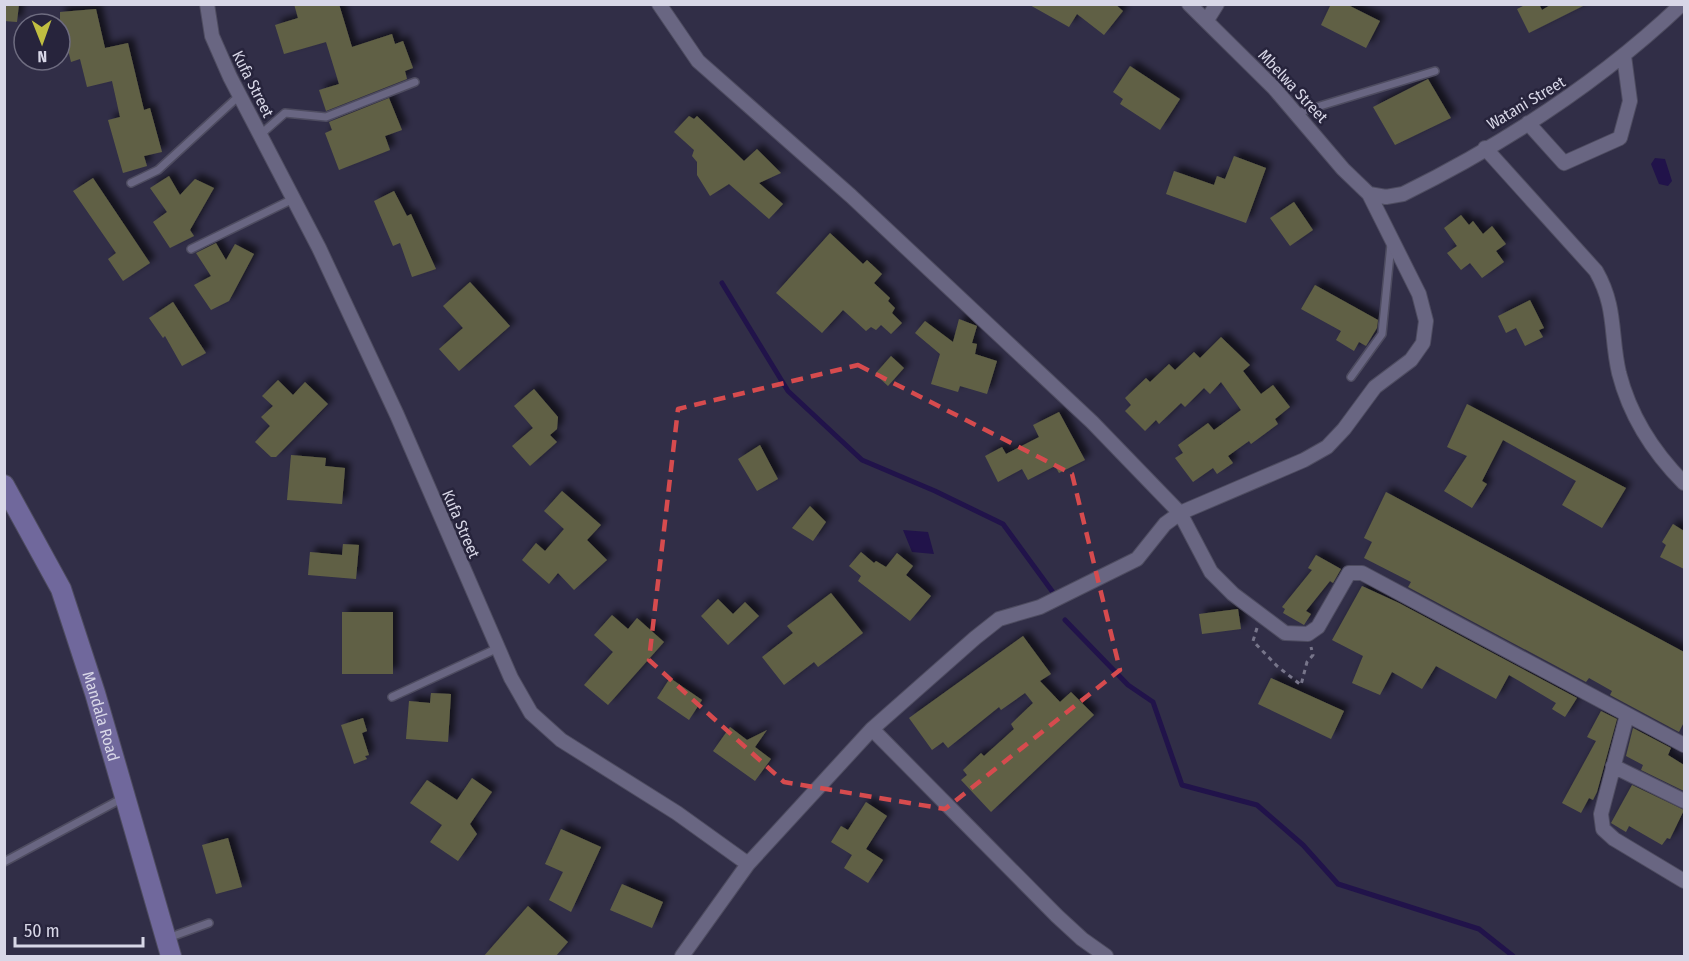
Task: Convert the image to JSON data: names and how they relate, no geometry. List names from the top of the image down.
{
  "streets": {
    "street": [
      "Kufa Street",
      "Mbelwa Street",
      "Watani Street",
      "Mandala Road"
    ]
  },
  "crossings": [
    ["Kufa Street", "Mbelwa Street"],
    ["Mbelwa Street", "Watani Street"]
  ],
  "scale_bar": "50 m",
  "north": "bottom"
}
